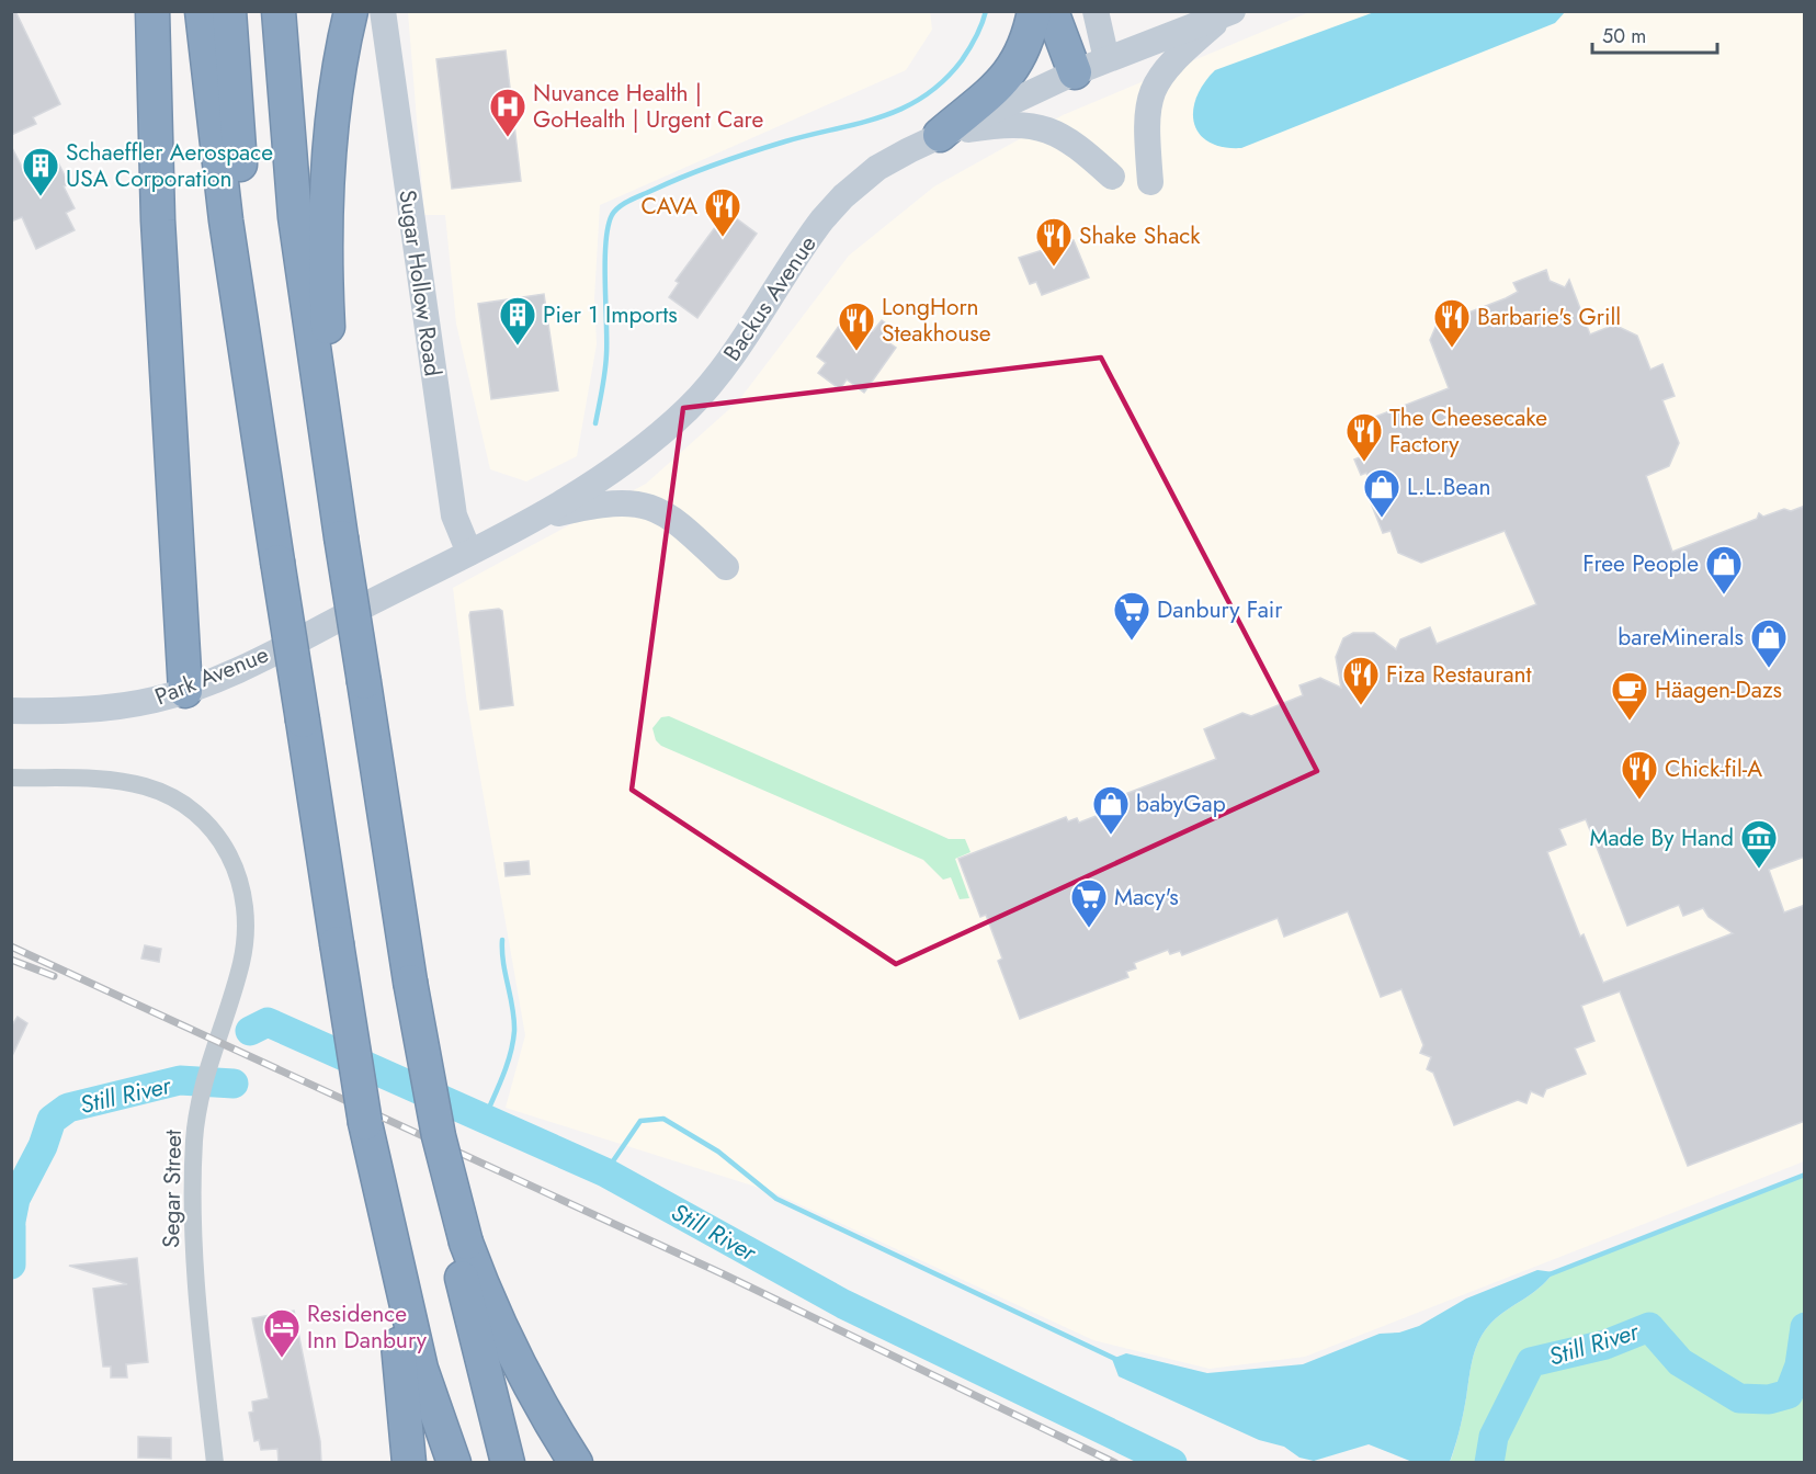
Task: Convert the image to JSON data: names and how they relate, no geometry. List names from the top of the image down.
{
  "streets": {
    "main road": ["Sugar Hollow Road", "Backus Avenue", "Park Avenue"],
    "street": ["Segar Street"]
  },
  "crossings": [
    ["Sugar Hollow Road", "Backus Avenue"],
    ["Backus Avenue", "Park Avenue"]
  ],
  "water": ["Still River"],
  "places": {
    "hospital": ["Nuvance Health | GoHealth | Urgent Care"],
    "building": ["Schaeffler Aerospace USA Corporation", "Pier 1 Imports"],
    "restaurant": [
      "CAVA",
      "Shake Shack",
      "Barbarie's Grill",
      "LongHorn Steakhouse",
      "The Cheesecake Factory",
      "Fiza Restaurant",
      "Chick-fil-A"
    ],
    "shop": [
      "L.L.Bean",
      "Free People",
      "bareMinerals",
      "babyGap"
    ],
    "supermarket": ["Danbury Fair", "Macy's"],
    "cafe": ["Häagen-Dazs"],
    "museum": ["Made By Hand"],
    "hotel": ["Residence Inn Danbury"]
  },
  "scale_bar": "50 m"
}
